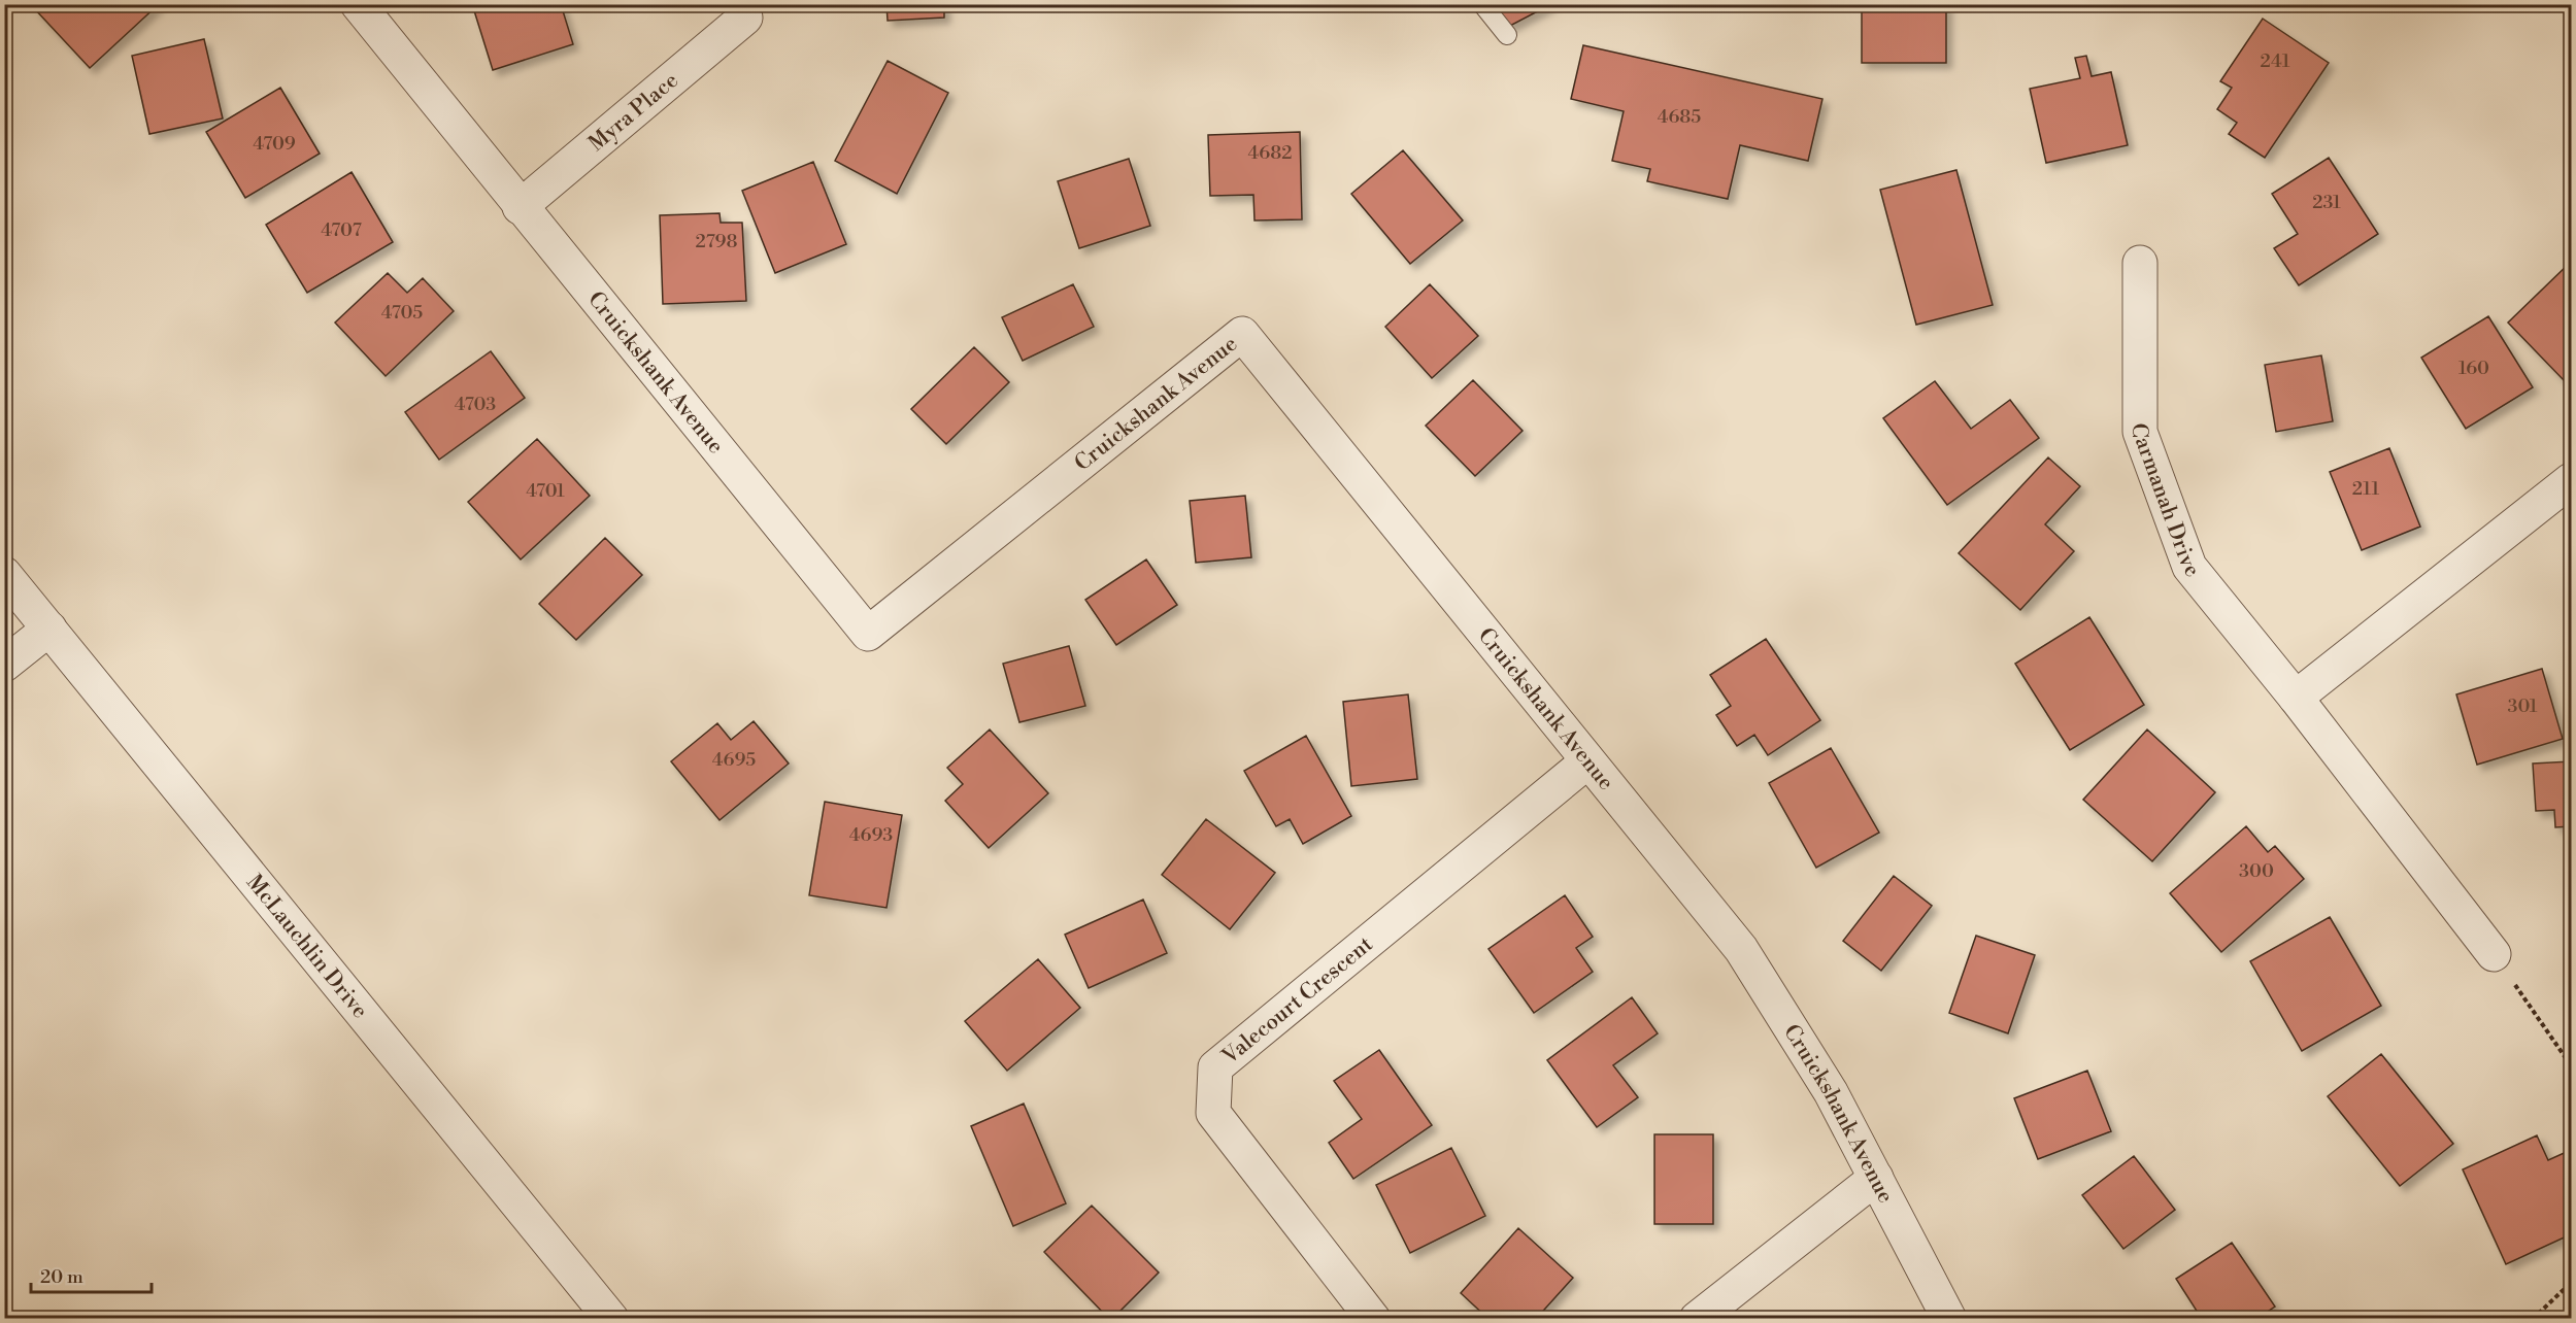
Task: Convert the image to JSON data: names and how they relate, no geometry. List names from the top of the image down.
{
  "streets": {
    "street": [
      "Myra Place",
      "Cruickshank Avenue",
      "Carmanah Drive",
      "McLauchlin Drive",
      "Valecourt Crescent"
    ]
  },
  "crossings": [
    ["Myra Place", "Cruickshank Avenue"],
    ["Cruickshank Avenue", "Valecourt Crescent"]
  ],
  "house_numbers": [
    "241",
    "4685",
    "4709",
    "4682",
    "231",
    "4707",
    "2798",
    "4705",
    "160",
    "4703",
    "211",
    "4701",
    "301",
    "4695",
    "4693",
    "300"
  ],
  "scale_bar": "20 m"
}
